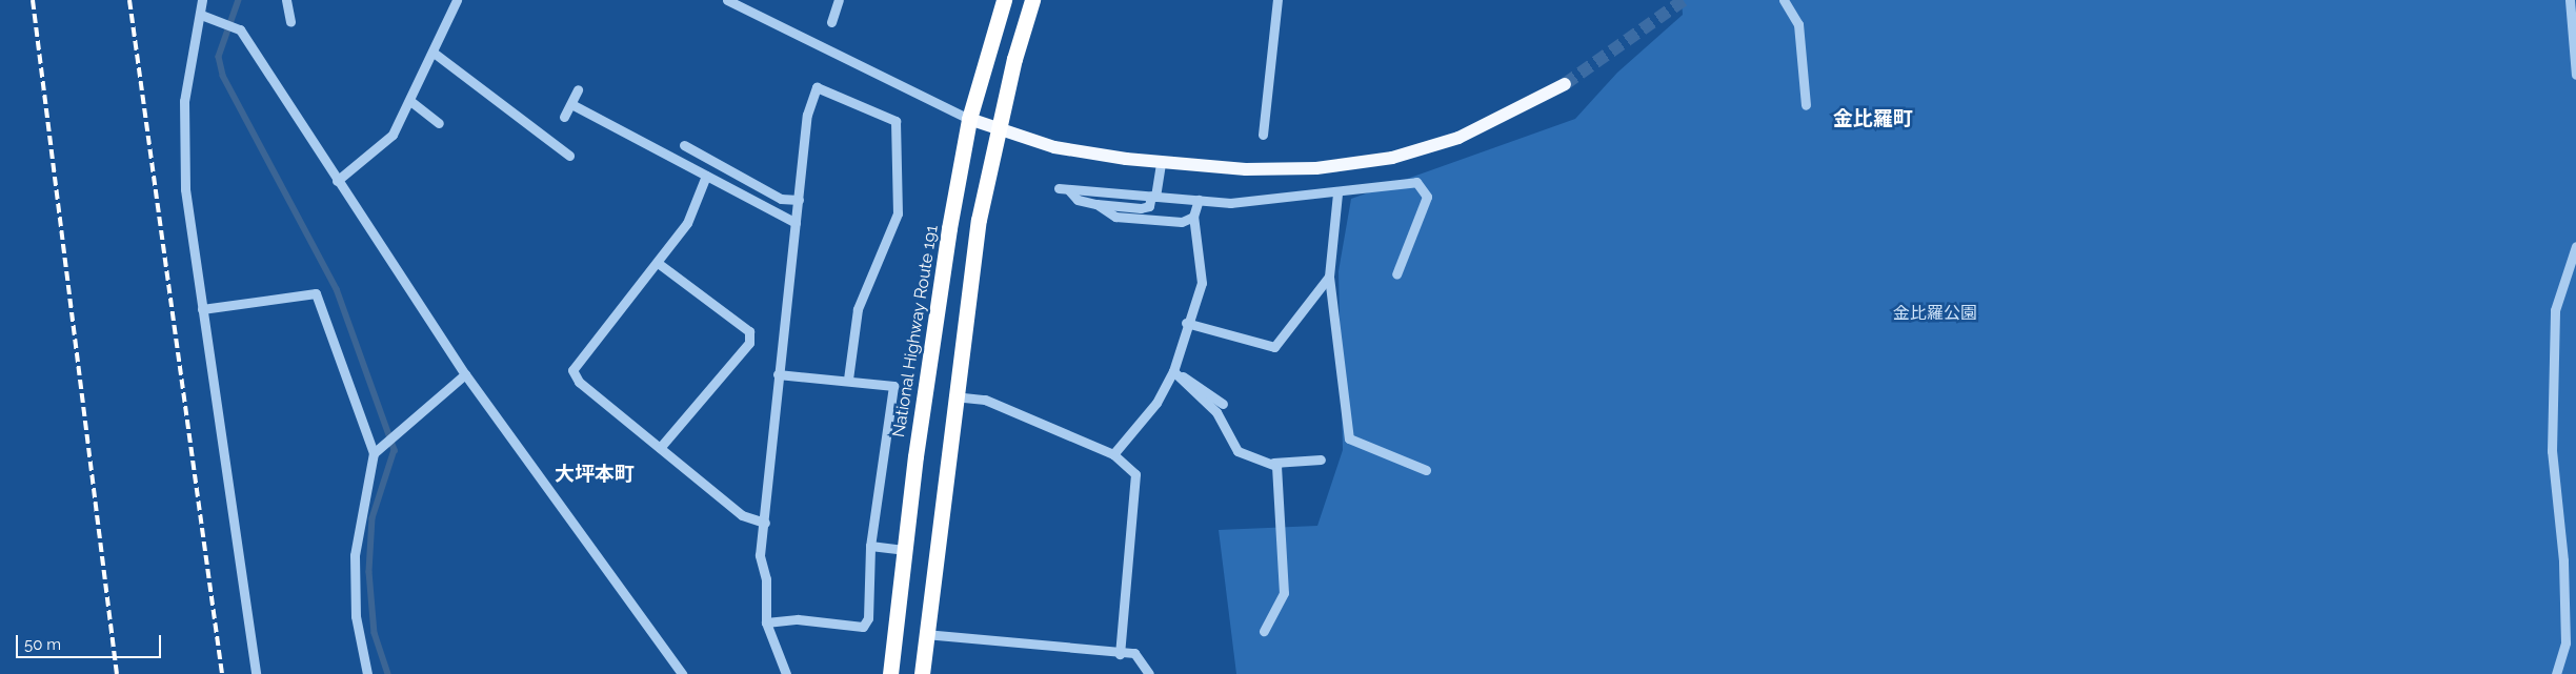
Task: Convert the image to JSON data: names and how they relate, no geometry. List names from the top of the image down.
{
  "streets": {
    "highway": ["National Highway Route 191"]
  },
  "districts": ["金比羅町", "大坪本町"],
  "parks": ["金比羅公園"],
  "scale_bar": "50 m"
}
